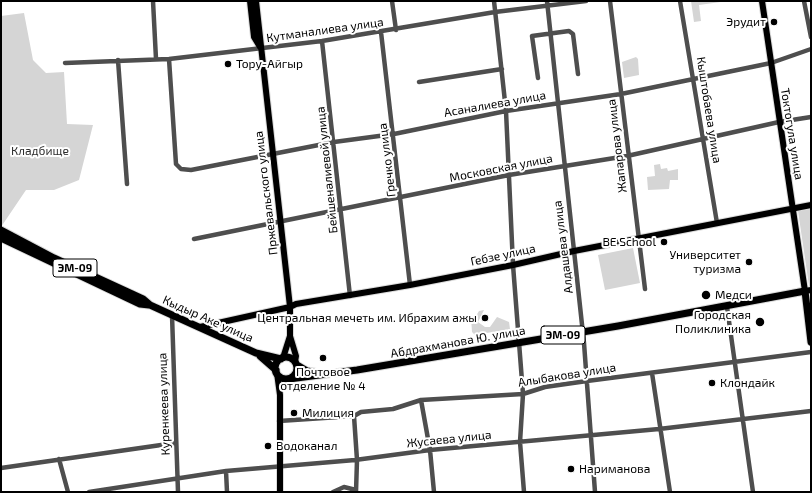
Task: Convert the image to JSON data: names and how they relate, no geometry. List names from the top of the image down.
{
  "streets": {
    "highway": [
      "Токтогула улица",
      "ЭМ-09",
      "Кыдыр Аке улица",
      "Абдрахманова Ю. улица"
    ],
    "main road": ["Пржевальского улица", "Гебзе улица"],
    "street": [
      "Кутманалиева улица",
      "Асаналиева улица",
      "Кыштобаева улица",
      "Жапарова улица",
      "Гречко улица",
      "Московская улица",
      "Бейшеналиевой улица",
      "Алдашева улица",
      "Алыбакова улица",
      "Куренкеева улица",
      "Жусаева улица"
    ]
  },
  "crossings": [
    ["Кутманалиева улица", "Асаналиева улица"],
    ["Кутманалиева улица", "Гречко улица"],
    ["Кутманалиева улица", "Бейшеналиевой улица"],
    ["Кутманалиева улица", "Пржевальского улица"],
    ["Кутманалиева улица", "Алдашева улица"],
    ["Асаналиева улица", "Кыштобаева улица"],
    ["Асаналиева улица", "Токтогула улица"],
    ["Асаналиева улица", "Жапарова улица"],
    ["Асаналиева улица", "Гречко улица"],
    ["Асаналиева улица", "Бейшеналиевой улица"],
    ["Асаналиева улица", "Пржевальского улица"],
    ["Асаналиева улица", "Алдашева улица"],
    ["Кыштобаева улица", "Московская улица"],
    ["Кыштобаева улица", "Гебзе улица"],
    ["Токтогула улица", "Московская улица"],
    ["Токтогула улица", "Гебзе улица"],
    ["Токтогула улица", "Абдрахманова Ю. улица"],
    ["Жапарова улица", "Московская улица"],
    ["Жапарова улица", "Гебзе улица"],
    ["Гречко улица", "Московская улица"],
    ["Гречко улица", "Гебзе улица"],
    ["Московская улица", "Бейшеналиевой улица"],
    ["Московская улица", "Пржевальского улица"],
    ["Московская улица", "Алдашева улица"],
    ["Бейшеналиевой улица", "Гебзе улица"],
    ["Пржевальского улица", "Гебзе улица"],
    ["Пржевальского улица", "ЭМ-09"],
    ["Пржевальского улица", "Кыдыр Аке улица"],
    ["Пржевальского улица", "Абдрахманова Ю. улица"],
    ["Алдашева улица", "Гебзе улица"],
    ["Алдашева улица", "Абдрахманова Ю. улица"],
    ["Алдашева улица", "Алыбакова улица"],
    ["Алдашева улица", "Жусаева улица"],
    ["Гебзе улица", "Кыдыр Аке улица"],
    ["ЭМ-09", "Кыдыр Аке улица"],
    ["ЭМ-09", "Абдрахманова Ю. улица"],
    ["Кыдыр Аке улица", "Абдрахманова Ю. улица"],
    ["Кыдыр Аке улица", "Куренкеева улица"],
    ["Куренкеева улица", "Жусаева улица"]
  ],
  "parks": ["Кладбище"],
  "places": [
    "Эрудит",
    "Тору-Айгыр",
    "BE School",
    "Университет туризма",
    "Медси",
    "Центральная мечеть им. Ибрахим ажы",
    "Городская Поликлиника",
    "Почтовое отделение № 4",
    "Клондайк",
    "Милиция",
    "Водоканал",
    "Нариманова"
  ]
}
